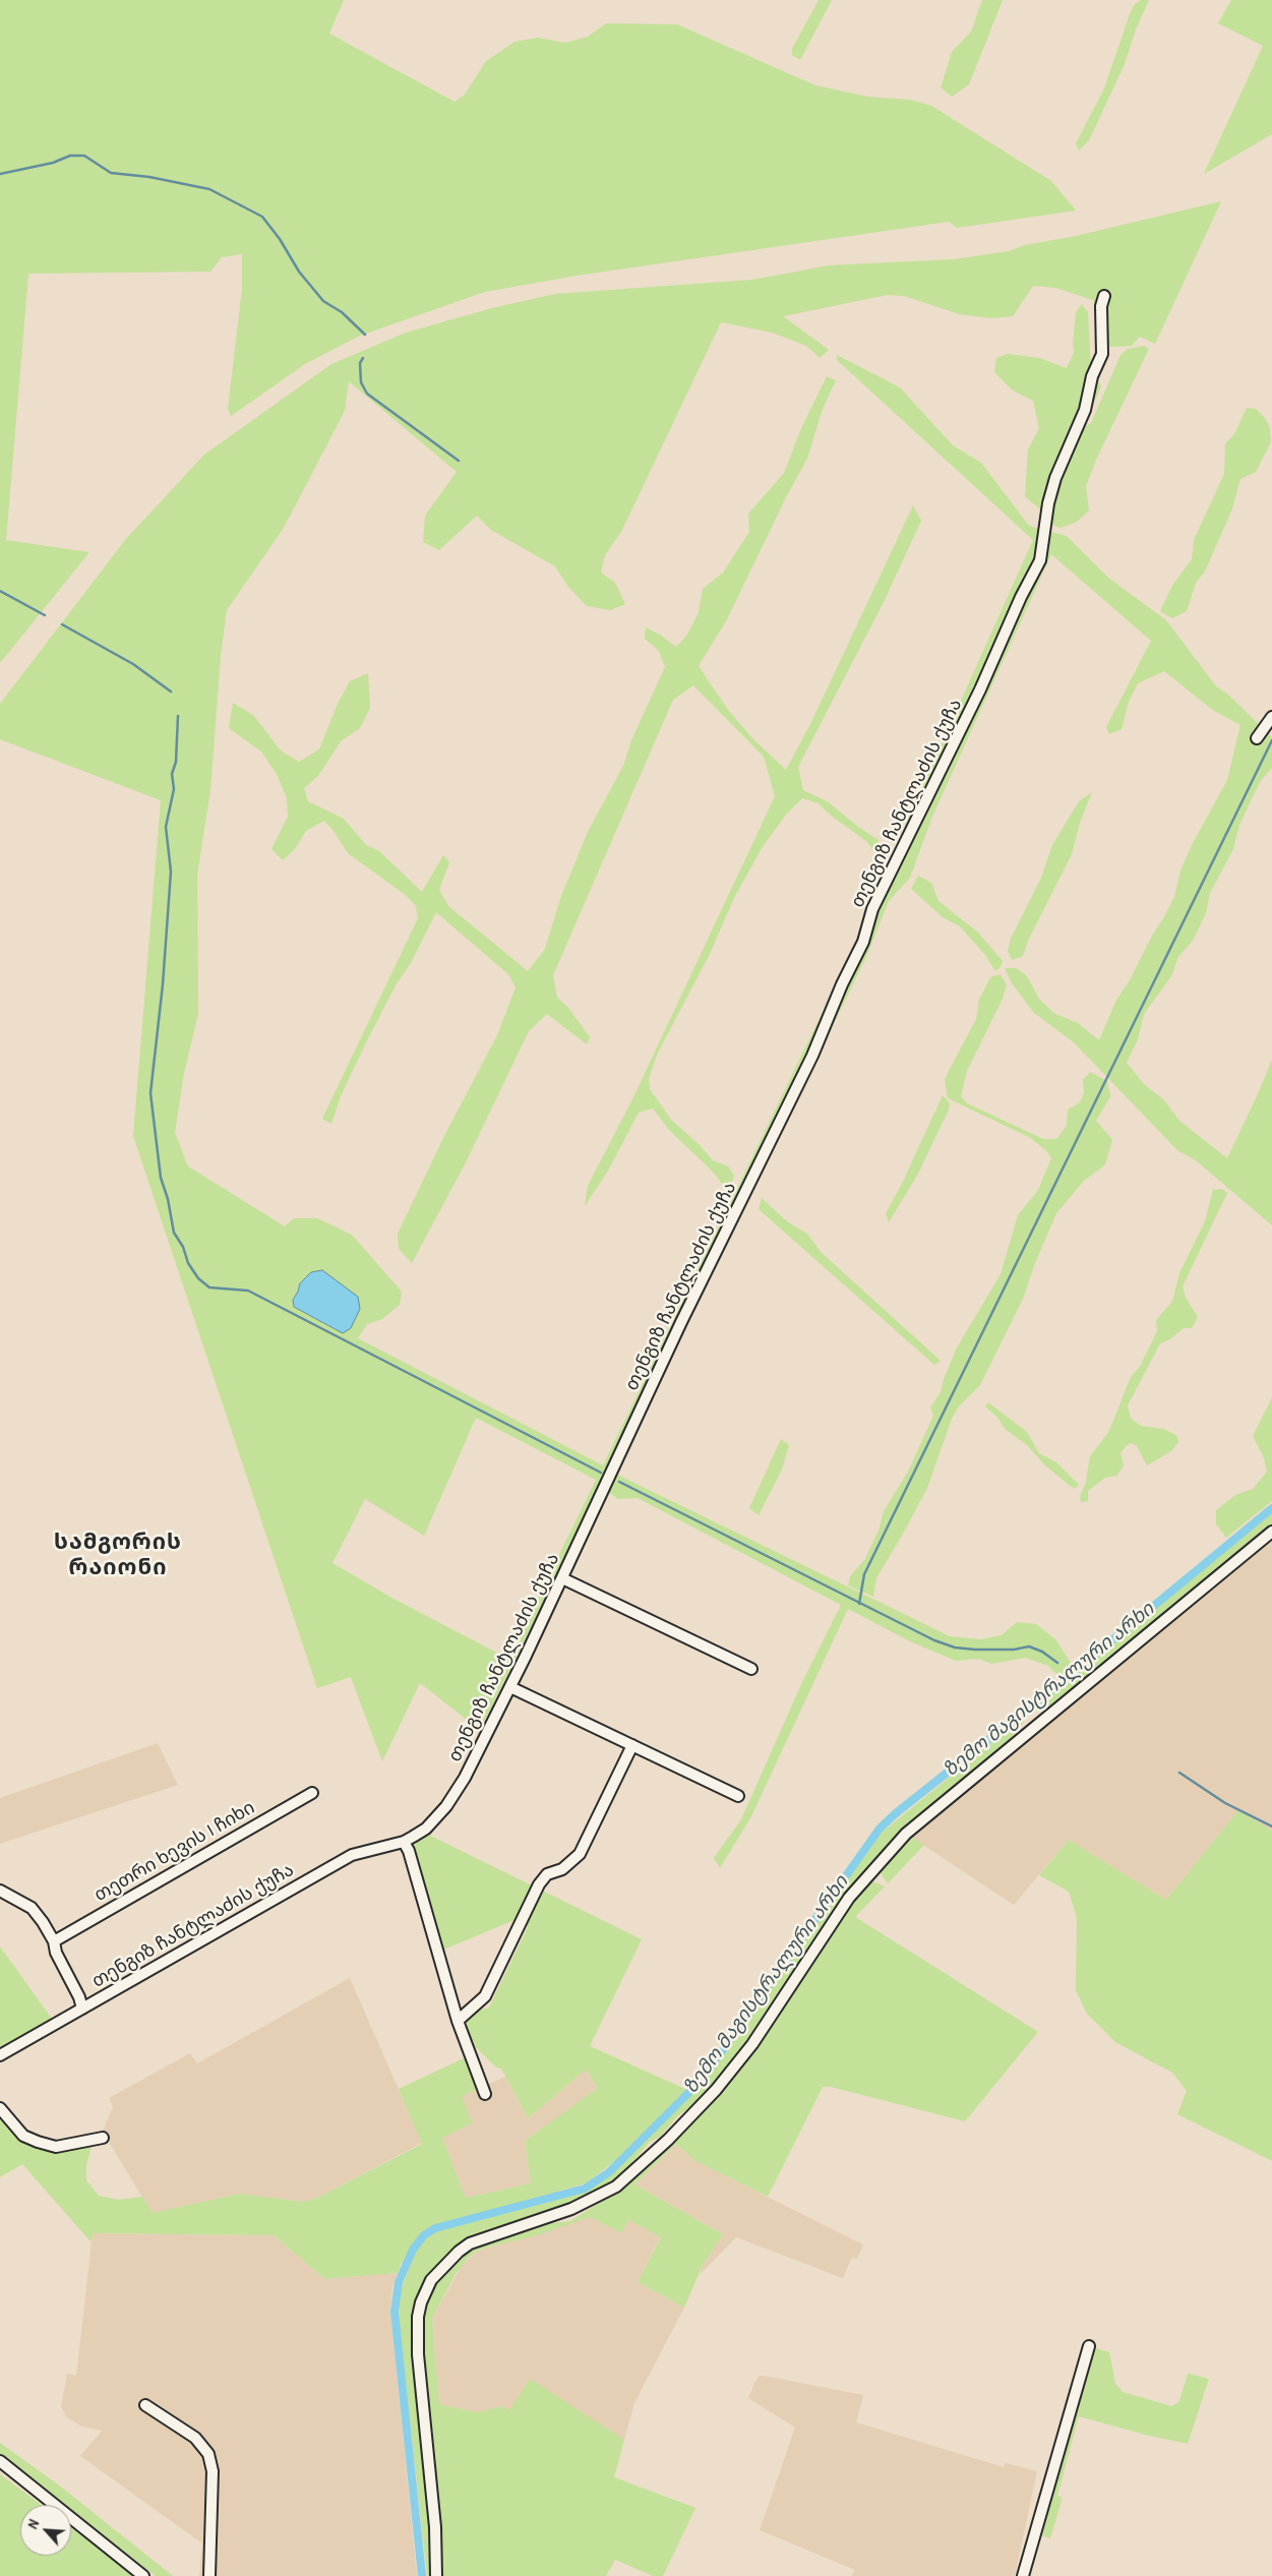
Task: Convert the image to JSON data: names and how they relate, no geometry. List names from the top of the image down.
{
  "streets": {
    "street": ["თენგიზ ჩანტლაძის ქუჩა", "თეთრი ხევის I ჩიხი"]
  },
  "districts": ["სამგორის რაიონი"],
  "water": ["ზემო მაგისტრალური არხი"],
  "north": "top left"
}
